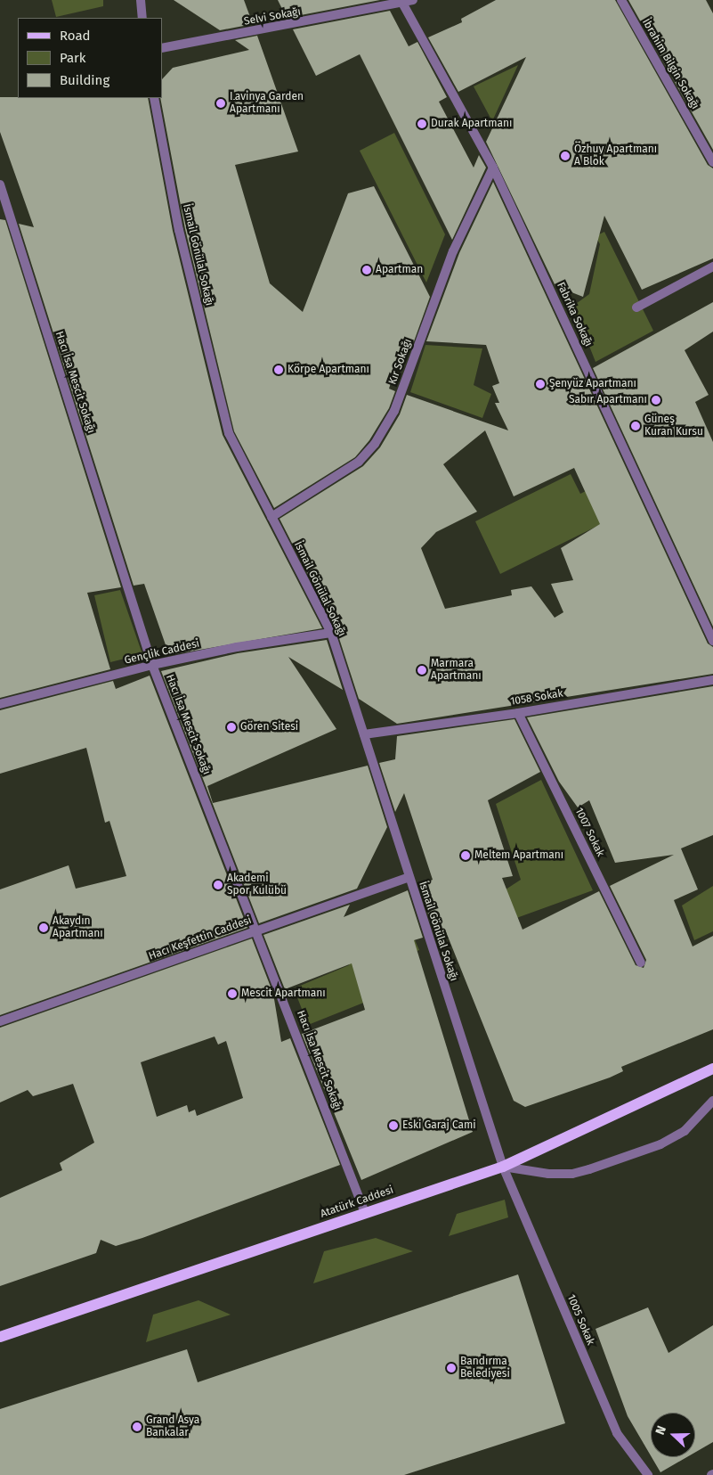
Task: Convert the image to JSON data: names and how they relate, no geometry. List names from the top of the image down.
{
  "streets": {
    "main road": ["Atatürk Caddesi"],
    "street": [
      "Selvi Sokağı",
      "İbrahim Bilgin Sokağı",
      "İsmail Gönülal Sokağı",
      "Fabrika Sokağı",
      "Kır Sokağı",
      "Hacı İsa Mescit Sokağı",
      "Gençlik Caddesi",
      "1058 Sokak",
      "1007 Sokak",
      "Hacı Keşfettin Caddesi",
      "1005 Sokak"
    ]
  },
  "crossings": [
    ["Selvi Sokağı", "Fabrika Sokağı"],
    ["İsmail Gönülal Sokağı", "Kır Sokağı"],
    ["İsmail Gönülal Sokağı", "Gençlik Caddesi"],
    ["İsmail Gönülal Sokağı", "1058 Sokak"],
    ["İsmail Gönülal Sokağı", "Hacı Keşfettin Caddesi"],
    ["İsmail Gönülal Sokağı", "Atatürk Caddesi"],
    ["İsmail Gönülal Sokağı", "1005 Sokak"],
    ["Fabrika Sokağı", "Kır Sokağı"],
    ["Hacı İsa Mescit Sokağı", "Gençlik Caddesi"],
    ["Hacı İsa Mescit Sokağı", "Hacı Keşfettin Caddesi"],
    ["Hacı İsa Mescit Sokağı", "Atatürk Caddesi"],
    ["1058 Sokak", "1007 Sokak"],
    ["Atatürk Caddesi", "1005 Sokak"]
  ],
  "places": [
    "Lavinya Garden Apartmanı",
    "Durak Apartmanı",
    "Özhuy Apartmanı A Blok",
    "Apartman",
    "Körpe Apartmanı",
    "Şenyüz Apartmanı",
    "Sabır Apartmanı",
    "Güneş Kuran Kursu",
    "Marmara Apartmanı",
    "Gören Sitesi",
    "Meltem Apartmanı",
    "Akademi Spor Kulübü",
    "Akaydın Apartmanı",
    "Mescit Apartmanı",
    "Eski Garaj Cami",
    "Bandırma Belediyesi",
    "Grand Asya Bankalar"
  ],
  "legend": ["Road", "Park", "Building"],
  "north": "left"
}
